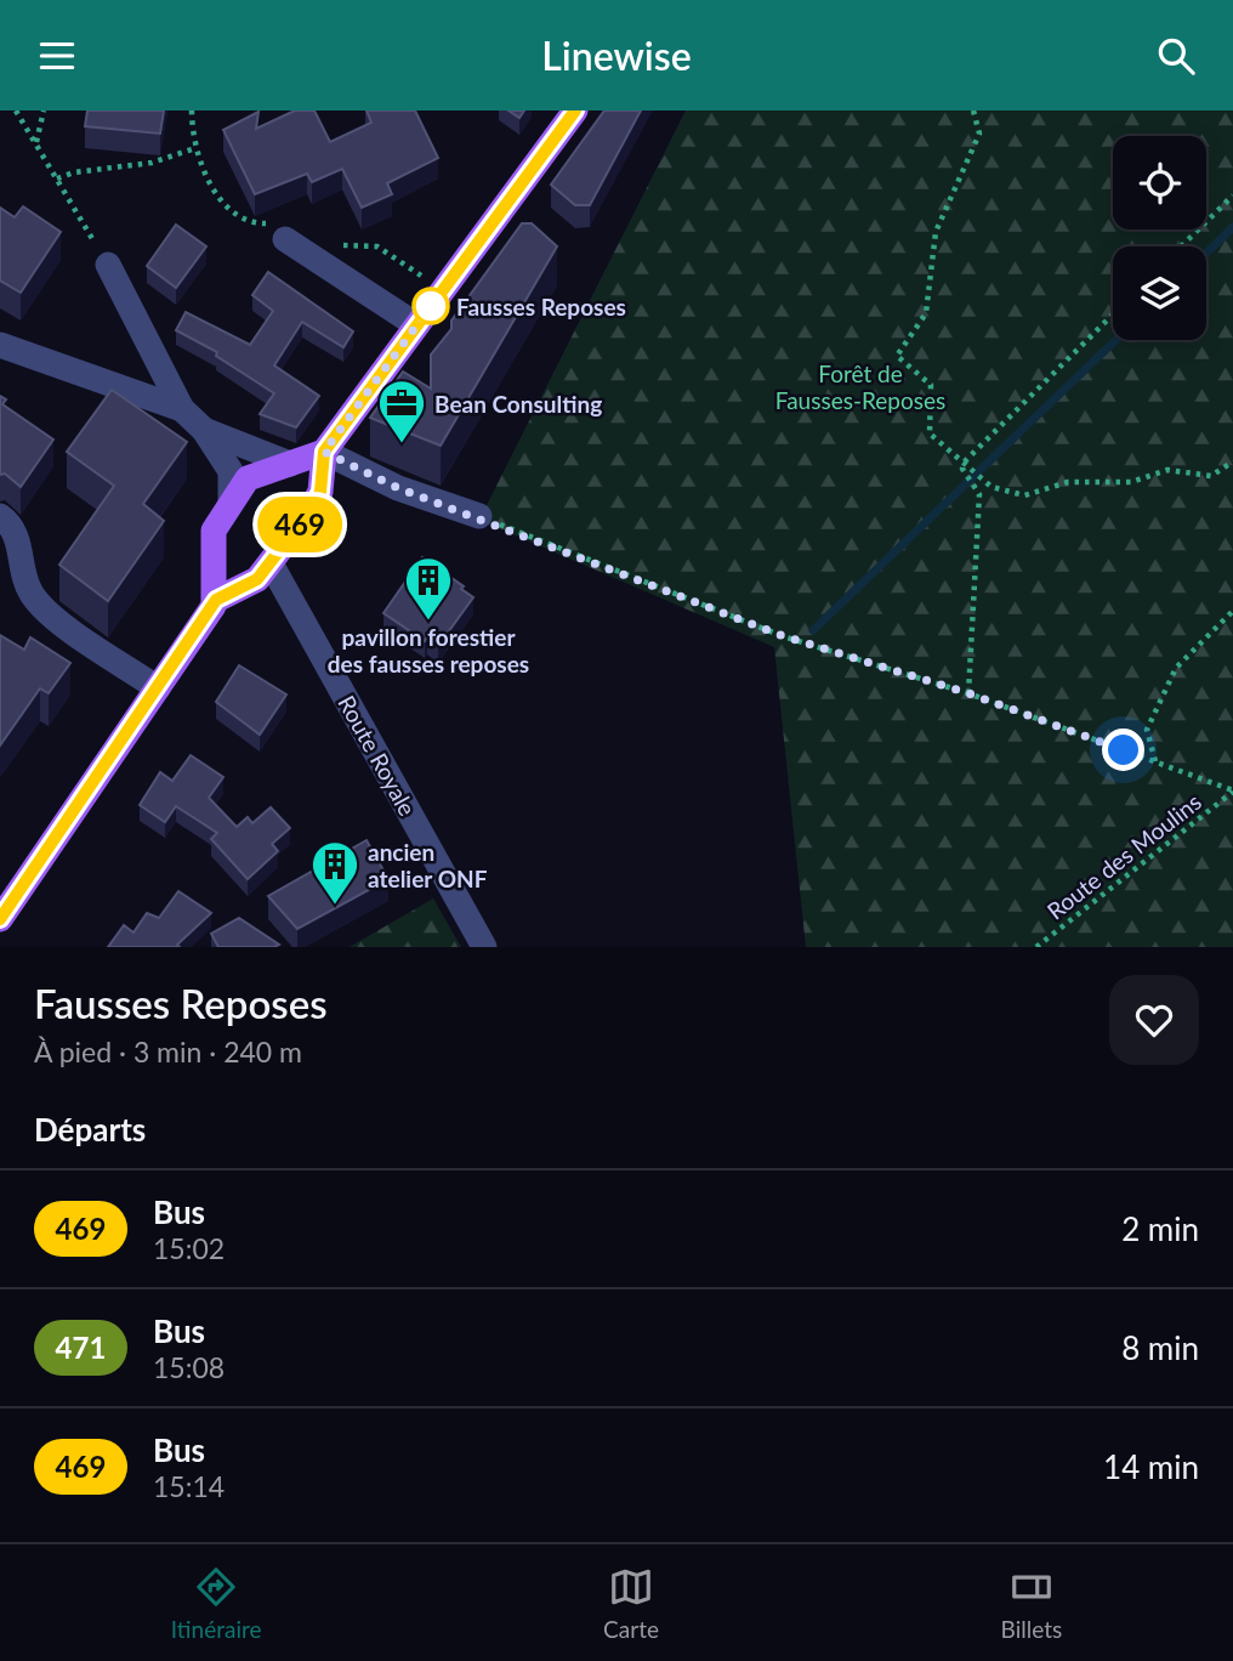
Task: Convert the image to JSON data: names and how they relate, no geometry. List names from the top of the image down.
{
  "streets": {
    "street": ["Route Royale"],
    "path": ["Route des Moulins"]
  },
  "parks": ["Forêt de Fausses-Reposes"],
  "places": {
    "other": ["Fausses Reposes"],
    "office": ["Bean Consulting"],
    "building": ["pavillon forestier des fausses reposes", "ancien atelier ONF"]
  },
  "lines": ["bus line 469"],
  "page": {
    "header": "Linewise",
    "on_map": "469",
    "heading": [
      ["Fausses Reposes", "À pied · 3 min · 240 m"],
      "Départs"
    ],
    "list": [
      {
        "mark": "469",
        "name": "Bus",
        "note": "15:02",
        "value": "2 min"
      },
      {
        "mark": "471",
        "name": "Bus",
        "note": "15:08",
        "value": "8 min"
      },
      {
        "mark": "469",
        "name": "Bus",
        "note": "15:14",
        "value": "14 min"
      }
    ],
    "tabs": ["Itinéraire", "Carte", "Billets"]
  }
}
